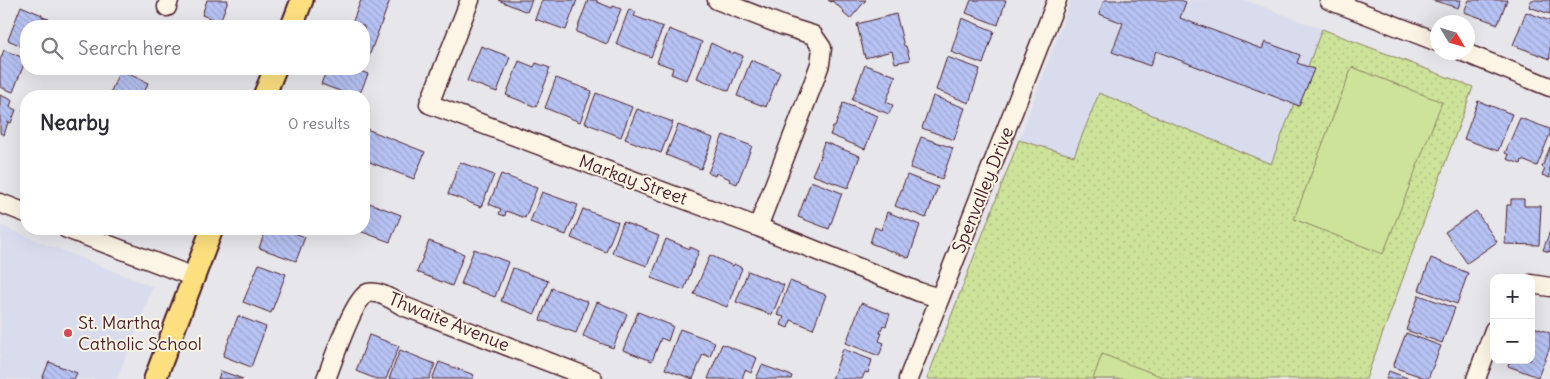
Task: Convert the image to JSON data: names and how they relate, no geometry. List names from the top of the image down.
{
  "streets": {
    "street": ["Markay Street", "Spenvalley Drive", "Thwaite Avenue"]
  },
  "crossings": [
    ["Markay Street", "Spenvalley Drive"]
  ],
  "places": ["St. Martha Catholic School"],
  "north": "bottom right",
  "page": {
    "search": "Search here",
    "heading": ["Nearby", "0 results"],
    "map_buttons": ["+", "−"]
  }
}
